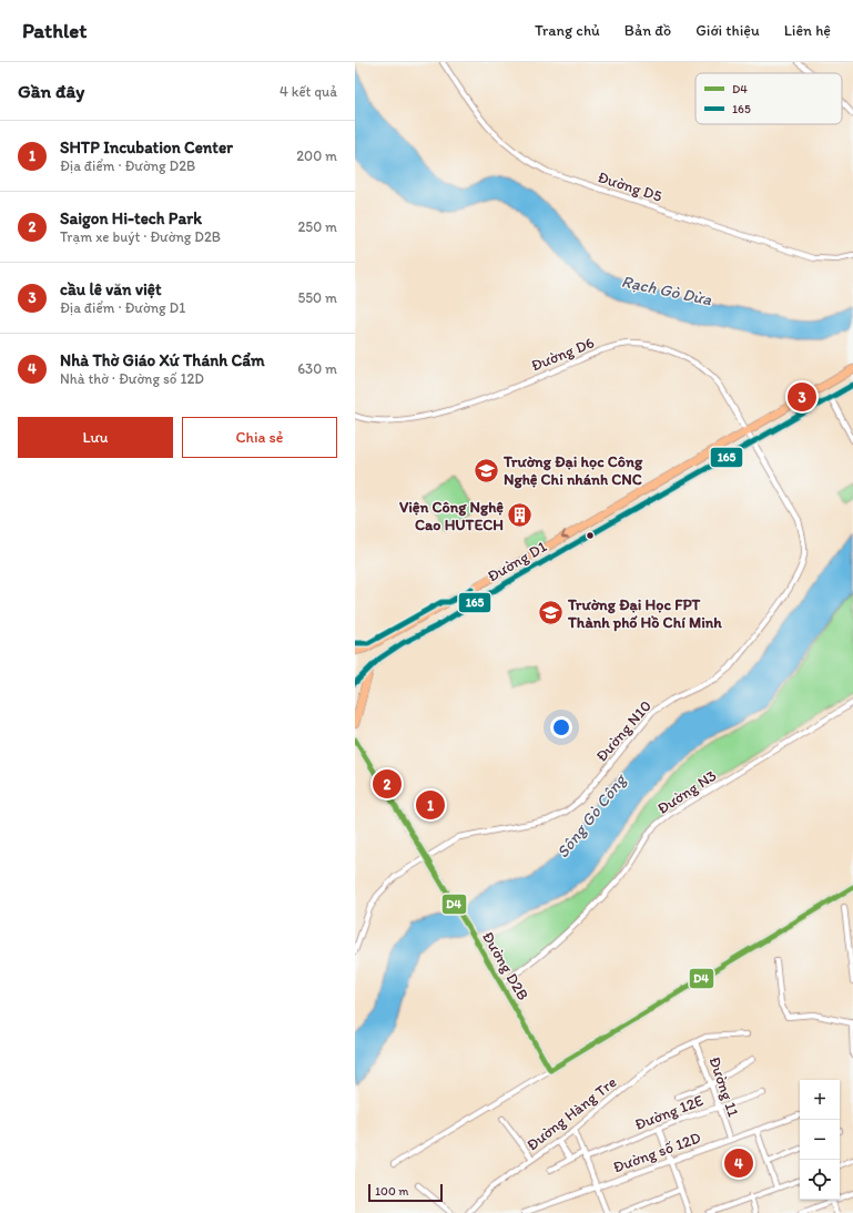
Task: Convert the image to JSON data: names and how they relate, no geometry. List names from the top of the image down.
{
  "streets": {
    "main road": ["Đường D1"],
    "street": [
      "Đường D5",
      "Đường D6",
      "Đường N10",
      "Đường N3",
      "Đường D2B",
      "Đường 11",
      "Đường 12E",
      "Đường Hàng Tre",
      "Đường số 12D"
    ]
  },
  "crossings": [
    ["Đường D6", "Đường D1"],
    ["Đường D6", "Đường N10"],
    ["Đường D1", "Đường N10"],
    ["Đường N10", "Đường D2B"],
    ["Đường N3", "Đường D2B"],
    ["Đường 11", "Đường 12E"],
    ["Đường 11", "Đường Hàng Tre"],
    ["Đường 11", "Đường số 12D"]
  ],
  "water": ["Rạch Gò Dừa", "Sông Gò Công"],
  "places": {
    "school or university": ["Trường Đại học Công Nghệ Chi nhánh CNC", "Trường Đại Học FPT Thành phố Hồ Chí Minh"],
    "building": ["Viện Công Nghệ Cao HUTECH"]
  },
  "lines": ["transit line 165", "transit line D4"],
  "legend": ["D4", "165"],
  "scale_bar": "100 m",
  "page": {
    "header": "Pathlet",
    "nav": [
      "Trang chủ",
      "Bản đồ",
      "Giới thiệu",
      "Liên hệ"
    ],
    "heading": ["Gần đây", "4 kết quả"],
    "list": [
      {
        "mark": "1",
        "name": "SHTP Incubation Center",
        "note": "Địa điểm · Đường D2B",
        "value": "200 m"
      },
      {
        "mark": "2",
        "name": "Saigon Hi-tech Park",
        "note": "Trạm xe buýt · Đường D2B",
        "value": "250 m"
      },
      {
        "mark": "3",
        "name": "cầu lê văn việt",
        "note": "Địa điểm · Đường D1",
        "value": "550 m"
      },
      {
        "mark": "4",
        "name": "Nhà Thờ Giáo Xứ Thánh Cẩm",
        "note": "Nhà thờ · Đường số 12D",
        "value": "630 m"
      }
    ],
    "pins": [
      "3",
      "2",
      "1",
      "4"
    ],
    "buttons": ["Lưu", "Chia sẻ"],
    "map_buttons": ["+", "−"],
    "scale": "100 m"
  }
}
